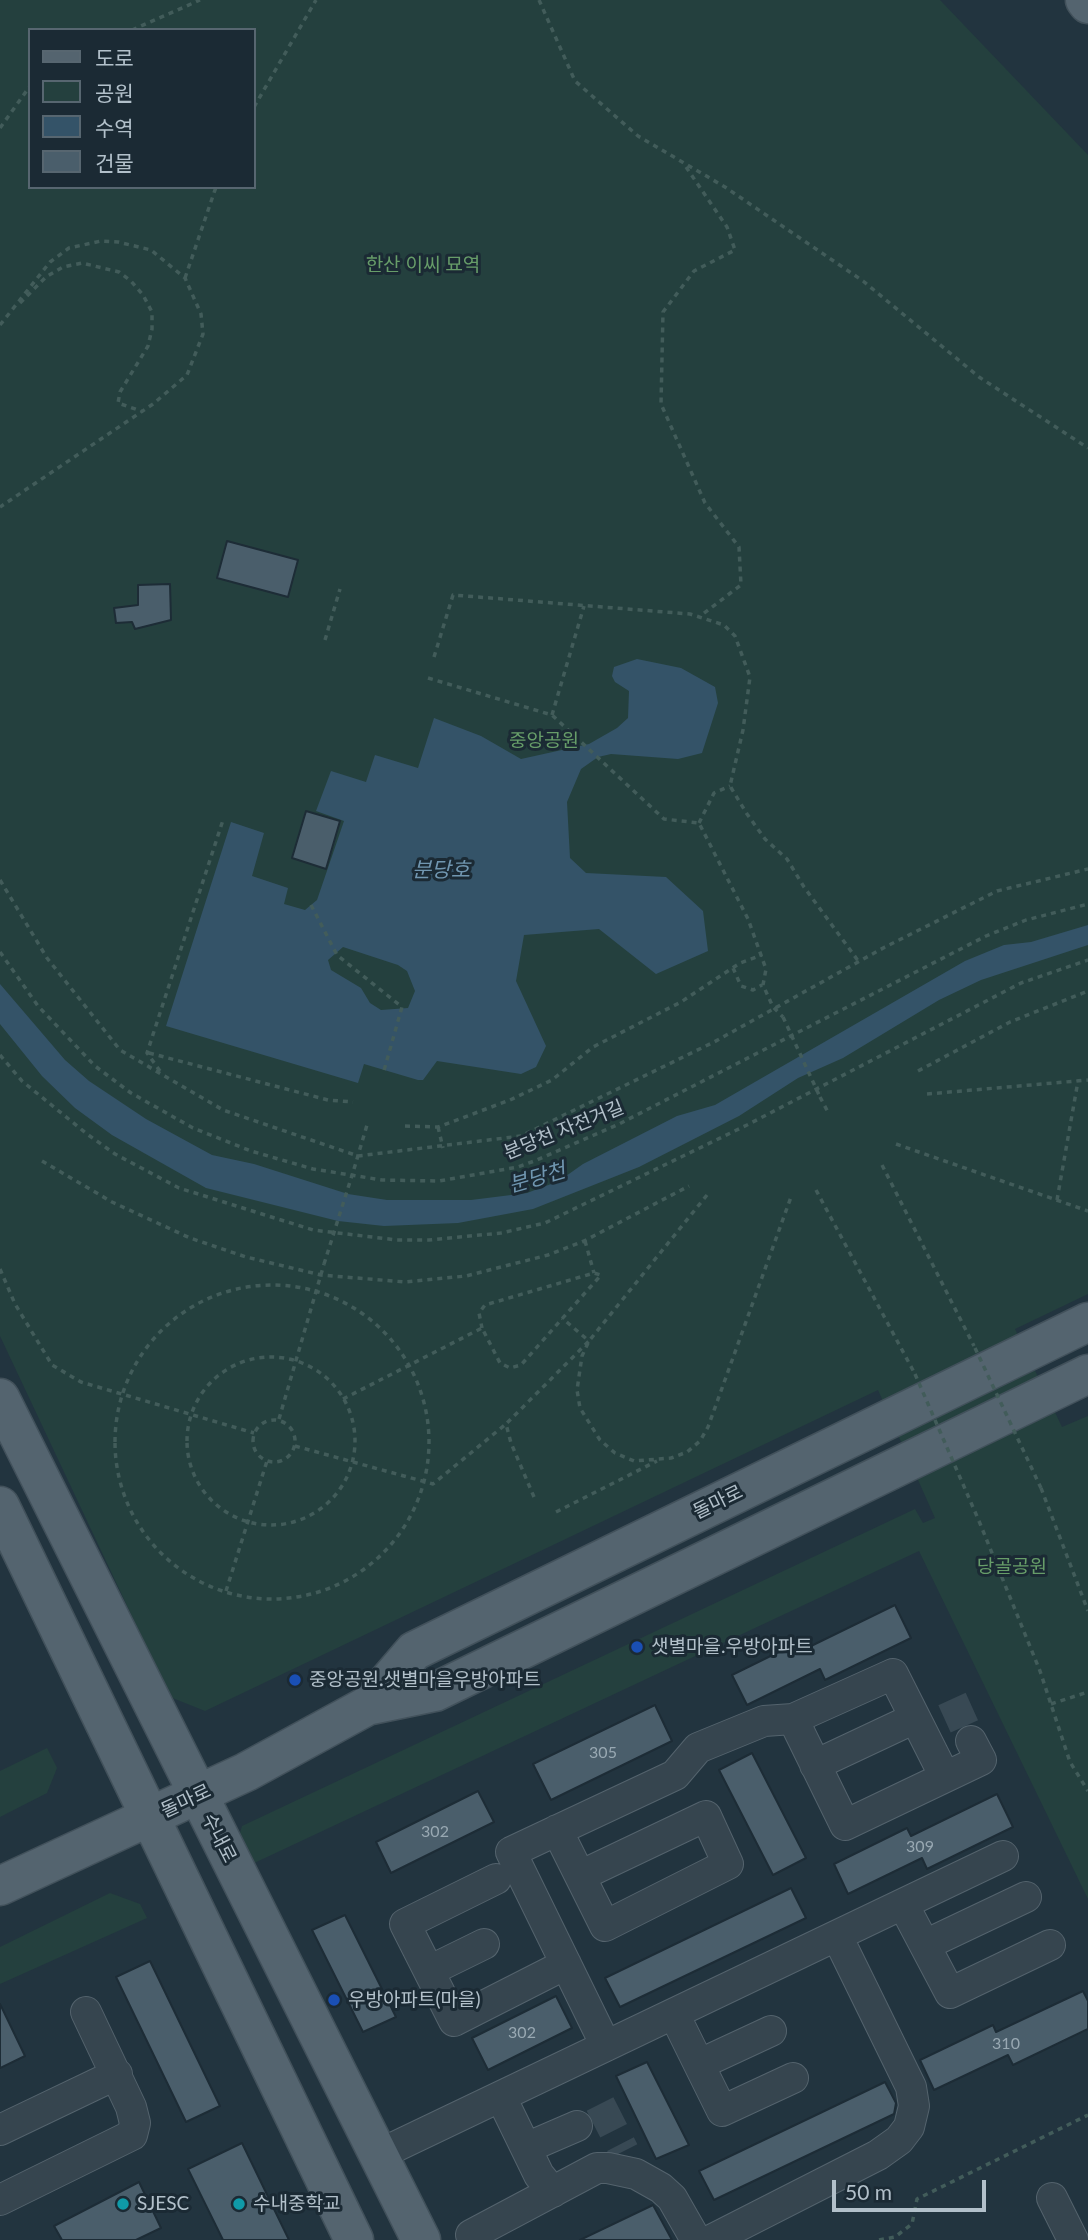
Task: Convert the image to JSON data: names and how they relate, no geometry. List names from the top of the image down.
{
  "streets": {
    "main road": ["돌마로", "수내로"],
    "path": ["분당천 자전거길"]
  },
  "crossings": [
    ["돌마로", "수내로"]
  ],
  "water": ["분당호", "분당천"],
  "parks": ["한산 이씨 묘역", "중앙공원", "당골공원"],
  "places": [
    "샛별마을.우방아파트",
    "중앙공원.샛별마을우방아파트",
    "우방아파트(마을)",
    "SJESC",
    "수내중학교"
  ],
  "house_numbers": [
    "305",
    "302",
    "309",
    "302",
    "310"
  ],
  "legend": [
    "도로",
    "공원",
    "수역",
    "건물"
  ],
  "scale_bar": "50 m"
}
